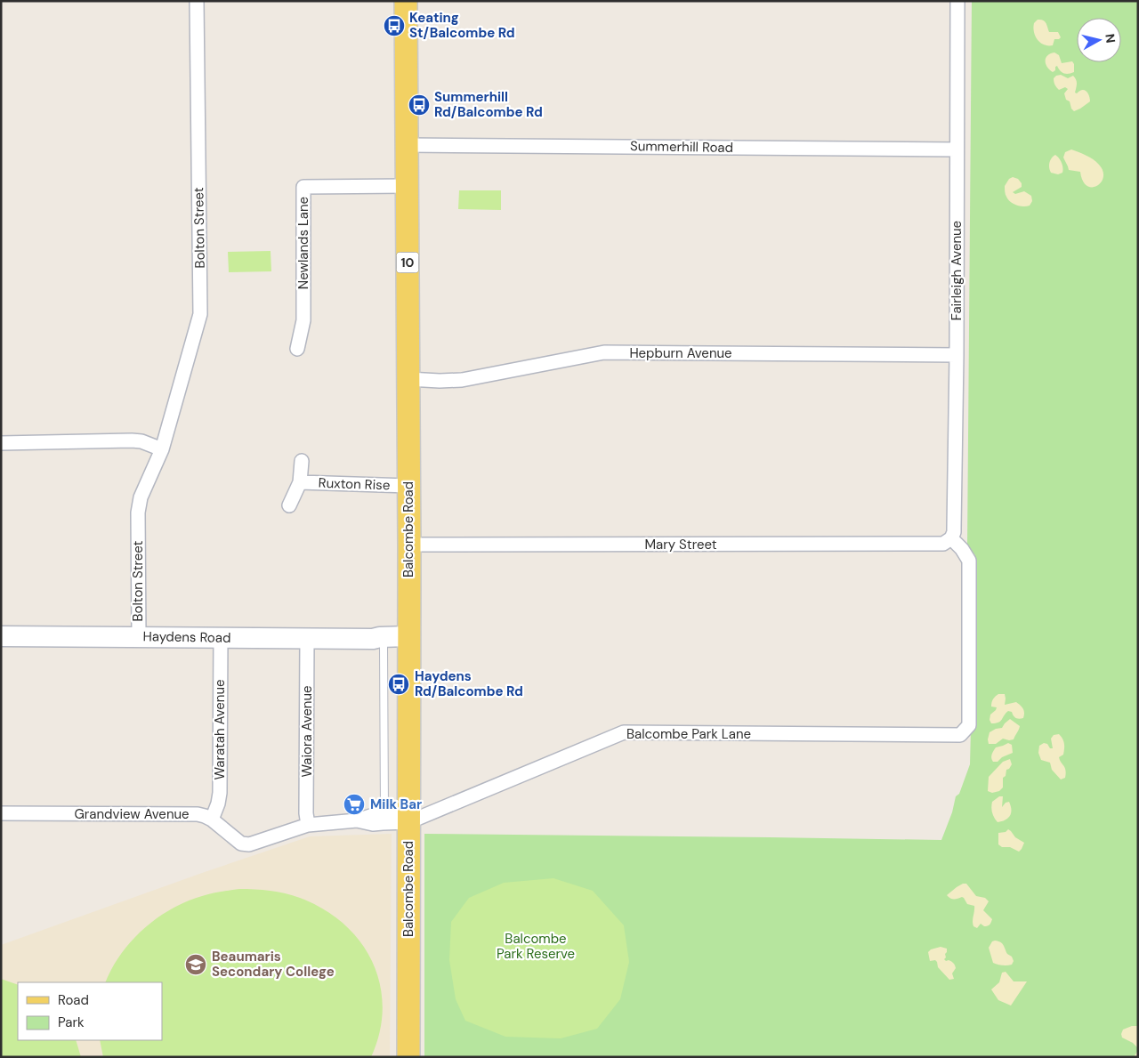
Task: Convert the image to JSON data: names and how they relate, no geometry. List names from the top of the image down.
{
  "streets": {
    "main road": ["10", "Balcombe Road"],
    "street": [
      "Summerhill Road",
      "Bolton Street",
      "Newlands Lane",
      "Fairleigh Avenue",
      "Hepburn Avenue",
      "Ruxton Rise",
      "Mary Street",
      "Haydens Road",
      "Waratah Avenue",
      "Waiora Avenue",
      "Balcombe Park Lane",
      "Grandview Avenue"
    ]
  },
  "crossings": [
    ["Summerhill Road", "Fairleigh Avenue"],
    ["Summerhill Road", "Balcombe Road"],
    ["Bolton Street", "Haydens Road"],
    ["Newlands Lane", "Balcombe Road"],
    ["Fairleigh Avenue", "Hepburn Avenue"],
    ["Fairleigh Avenue", "Mary Street"],
    ["Fairleigh Avenue", "Balcombe Park Lane"],
    ["Hepburn Avenue", "Balcombe Road"],
    ["Ruxton Rise", "Balcombe Road"],
    ["Balcombe Road", "Mary Street"],
    ["Balcombe Road", "Haydens Road"],
    ["Balcombe Road", "Balcombe Park Lane"],
    ["Balcombe Road", "Grandview Avenue"],
    ["Mary Street", "Balcombe Park Lane"],
    ["Haydens Road", "Waratah Avenue"],
    ["Haydens Road", "Waiora Avenue"],
    ["Waratah Avenue", "Grandview Avenue"],
    ["Waiora Avenue", "Grandview Avenue"],
    ["Balcombe Park Lane", "Grandview Avenue"]
  ],
  "parks": ["Balcombe Park Reserve"],
  "places": {
    "bus stop": ["Keating St/Balcombe Rd", "Summerhill Rd/Balcombe Rd", "Haydens Rd/Balcombe Rd"],
    "supermarket": ["Milk Bar"],
    "school or university": ["Beaumaris Secondary College"]
  },
  "legend": ["Road", "Park"],
  "north": "right"
}
